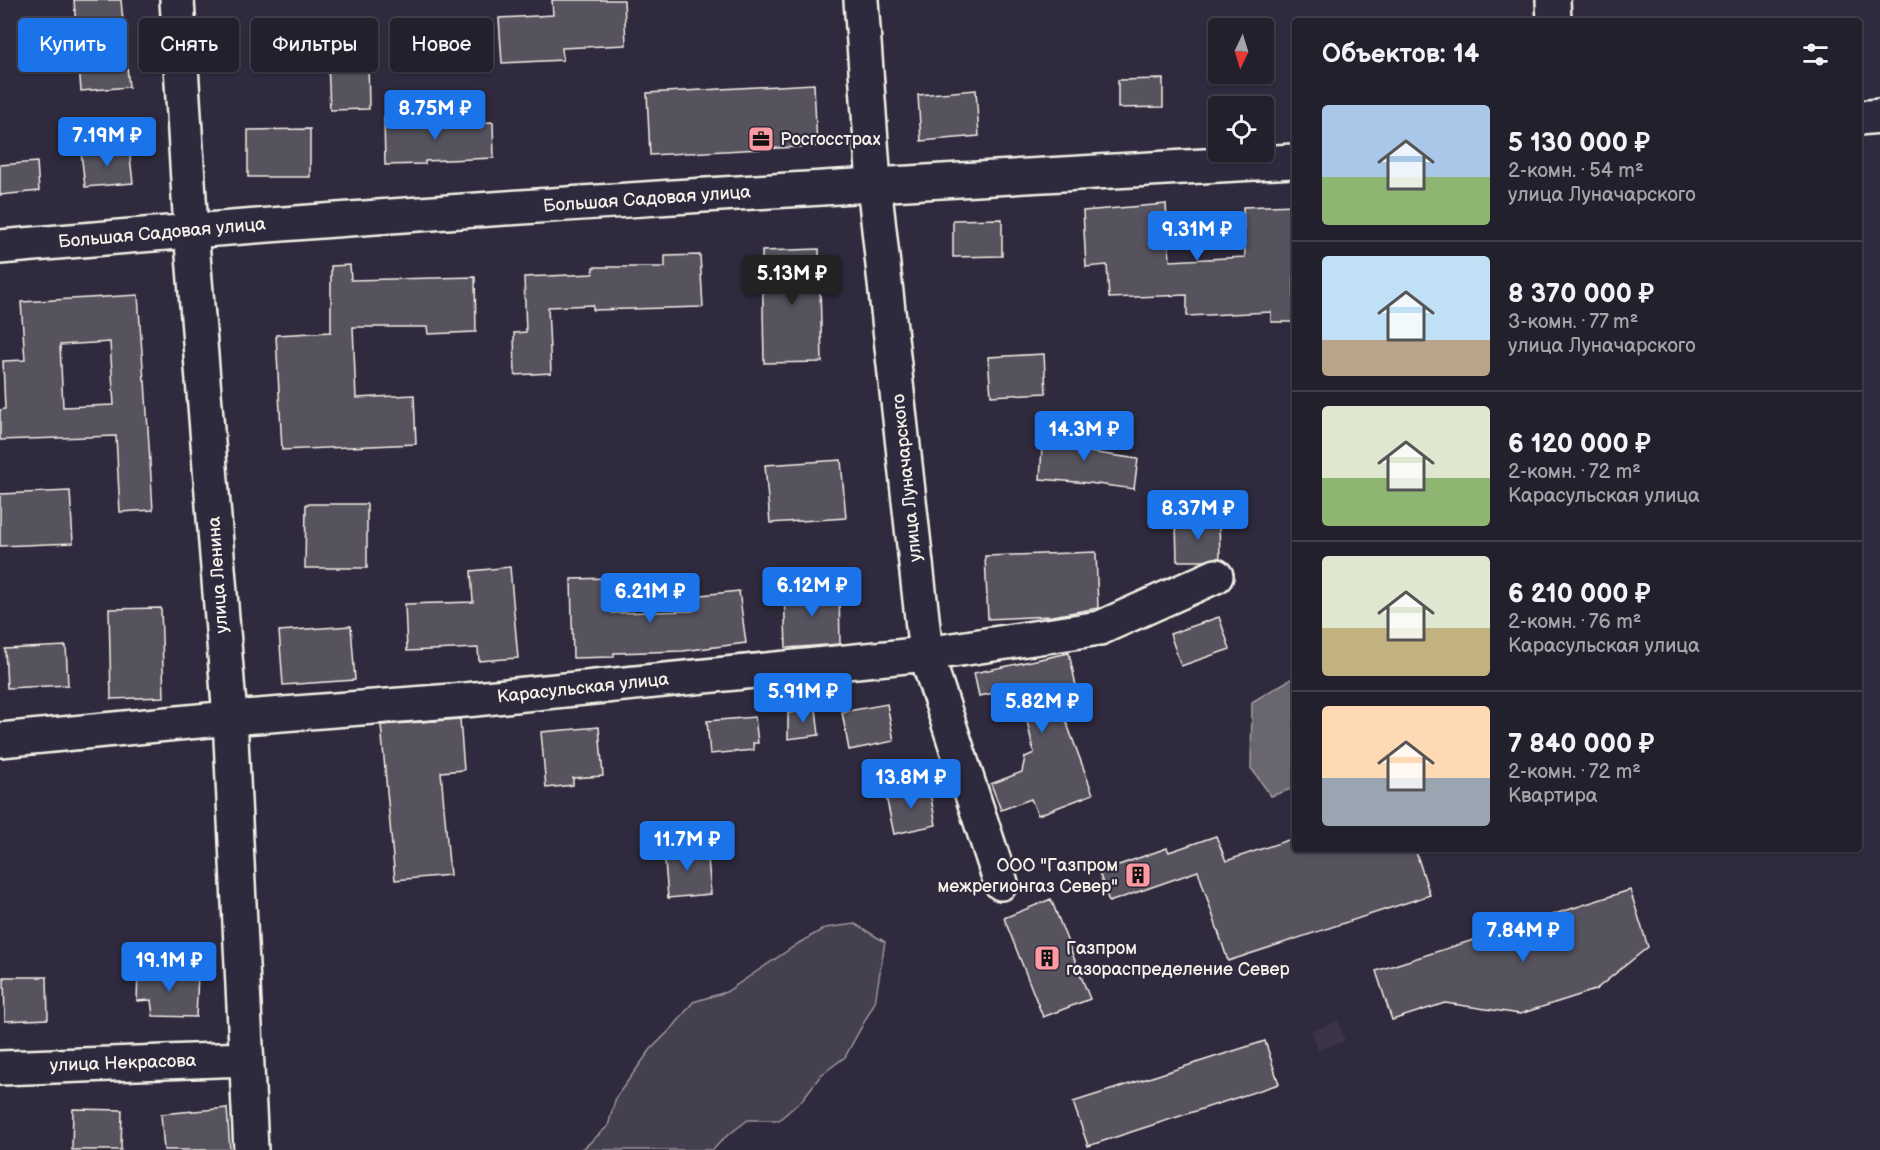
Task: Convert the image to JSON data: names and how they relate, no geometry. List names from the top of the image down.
{
  "streets": {
    "street": [
      "Большая Садовая улица",
      "улица Луначарского",
      "улица Ленина",
      "Карасульская улица",
      "улица Некрасова"
    ]
  },
  "crossings": [
    ["Большая Садовая улица", "улица Луначарского"],
    ["Большая Садовая улица", "улица Ленина"],
    ["улица Луначарского", "Карасульская улица"],
    ["улица Ленина", "Карасульская улица"],
    ["улица Ленина", "улица Некрасова"]
  ],
  "places": {
    "office": ["Росгосстрах"],
    "building": ["ООО \"Газпром межрегионгаз Север\"", "Газпром газораспределение Север"]
  },
  "north": "bottom",
  "page": {
    "chip": [
      "Купить",
      "Снять",
      "Фильтры",
      "Новое"
    ],
    "heading": "Объектов: 14",
    "price": [
      "8.75M ₽",
      "7.19M ₽",
      "9.31M ₽",
      "5.13M ₽",
      "14.3M ₽",
      "8.37M ₽",
      "6.12M ₽",
      "6.21M ₽",
      "5.91M ₽",
      "5.82M ₽",
      "13.8M ₽",
      "11.7M ₽",
      "7.84M ₽",
      "19.1M ₽"
    ],
    "list": [
      {
        "name": "5 130 000 ₽",
        "note": "2-комн. · 54 m² · улица Луначарского"
      },
      {
        "name": "8 370 000 ₽",
        "note": "3-комн. · 77 m² · улица Луначарского"
      },
      {
        "name": "6 120 000 ₽",
        "note": "2-комн. · 72 m² · Карасульская улица"
      },
      {
        "name": "6 210 000 ₽",
        "note": "2-комн. · 76 m² · Карасульская улица"
      },
      {
        "name": "7 840 000 ₽",
        "note": "2-комн. · 72 m² · Квартира"
      }
    ]
  }
}
